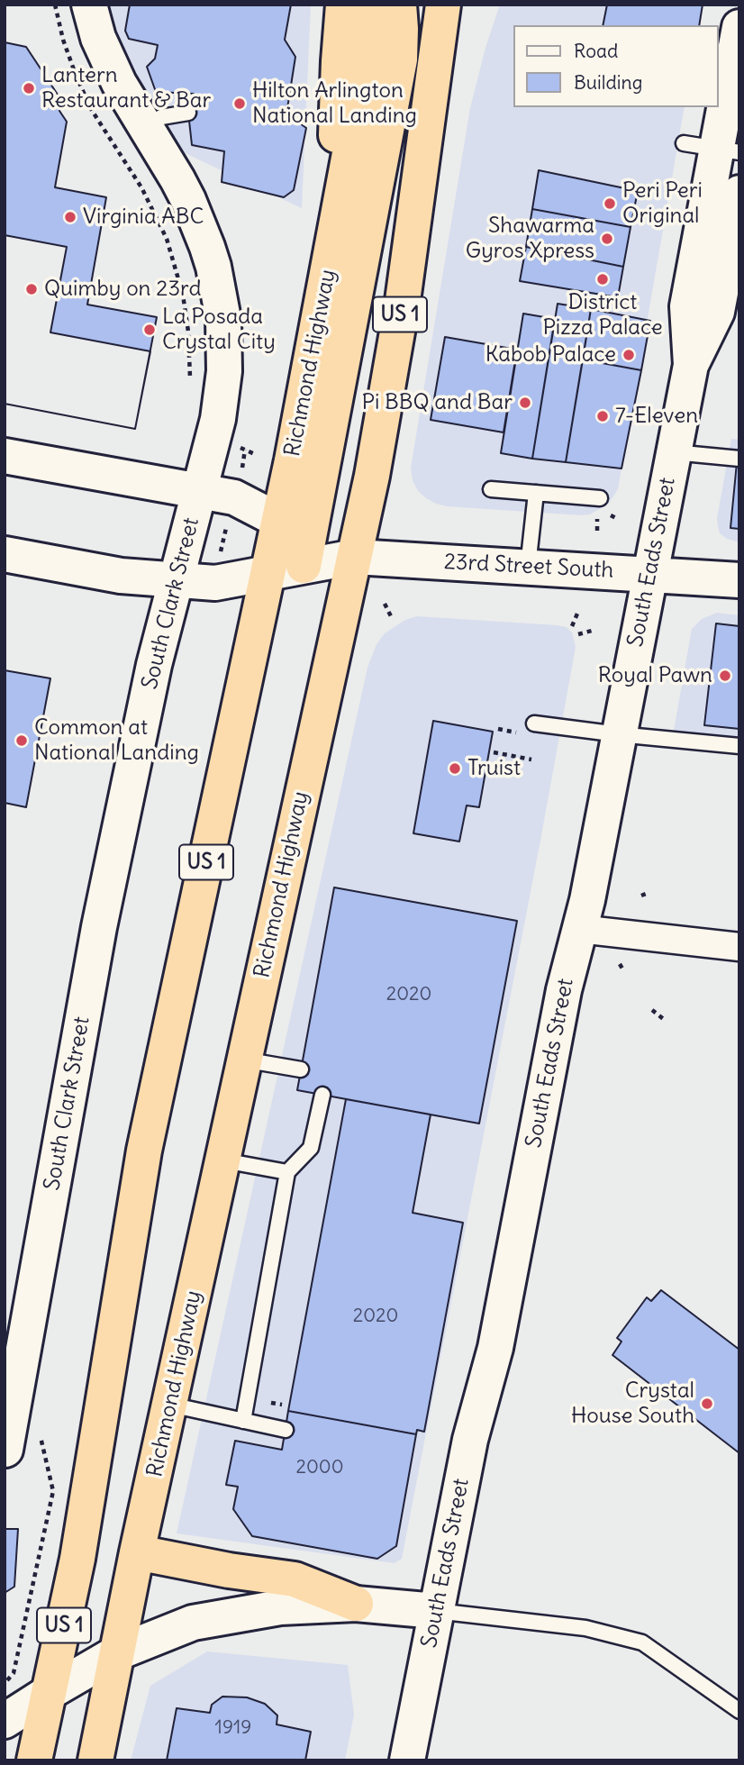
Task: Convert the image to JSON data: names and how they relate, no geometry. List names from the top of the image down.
{
  "streets": {
    "highway": ["US 1", "Richmond Highway"],
    "street": ["South Eads Street", "23rd Street South", "South Clark Street"]
  },
  "crossings": [
    ["Richmond Highway", "23rd Street South"],
    ["South Eads Street", "23rd Street South"],
    ["23rd Street South", "South Clark Street"]
  ],
  "places": [
    "Lantern Restaurant & Bar",
    "Hilton Arlington National Landing",
    "Peri Peri Original",
    "Virginia ABC",
    "Shawarma Gyros Xpress",
    "District Pizza Palace",
    "Quimby on 23rd",
    "La Posada Crystal City",
    "Kabob Palace",
    "Pi BBQ and Bar",
    "7-Eleven",
    "Royal Pawn",
    "Common at National Landing",
    "Truist",
    "Crystal House South"
  ],
  "house_numbers": [
    "2020",
    "2020",
    "2000",
    "1919"
  ],
  "legend": ["Road", "Building"]
}
